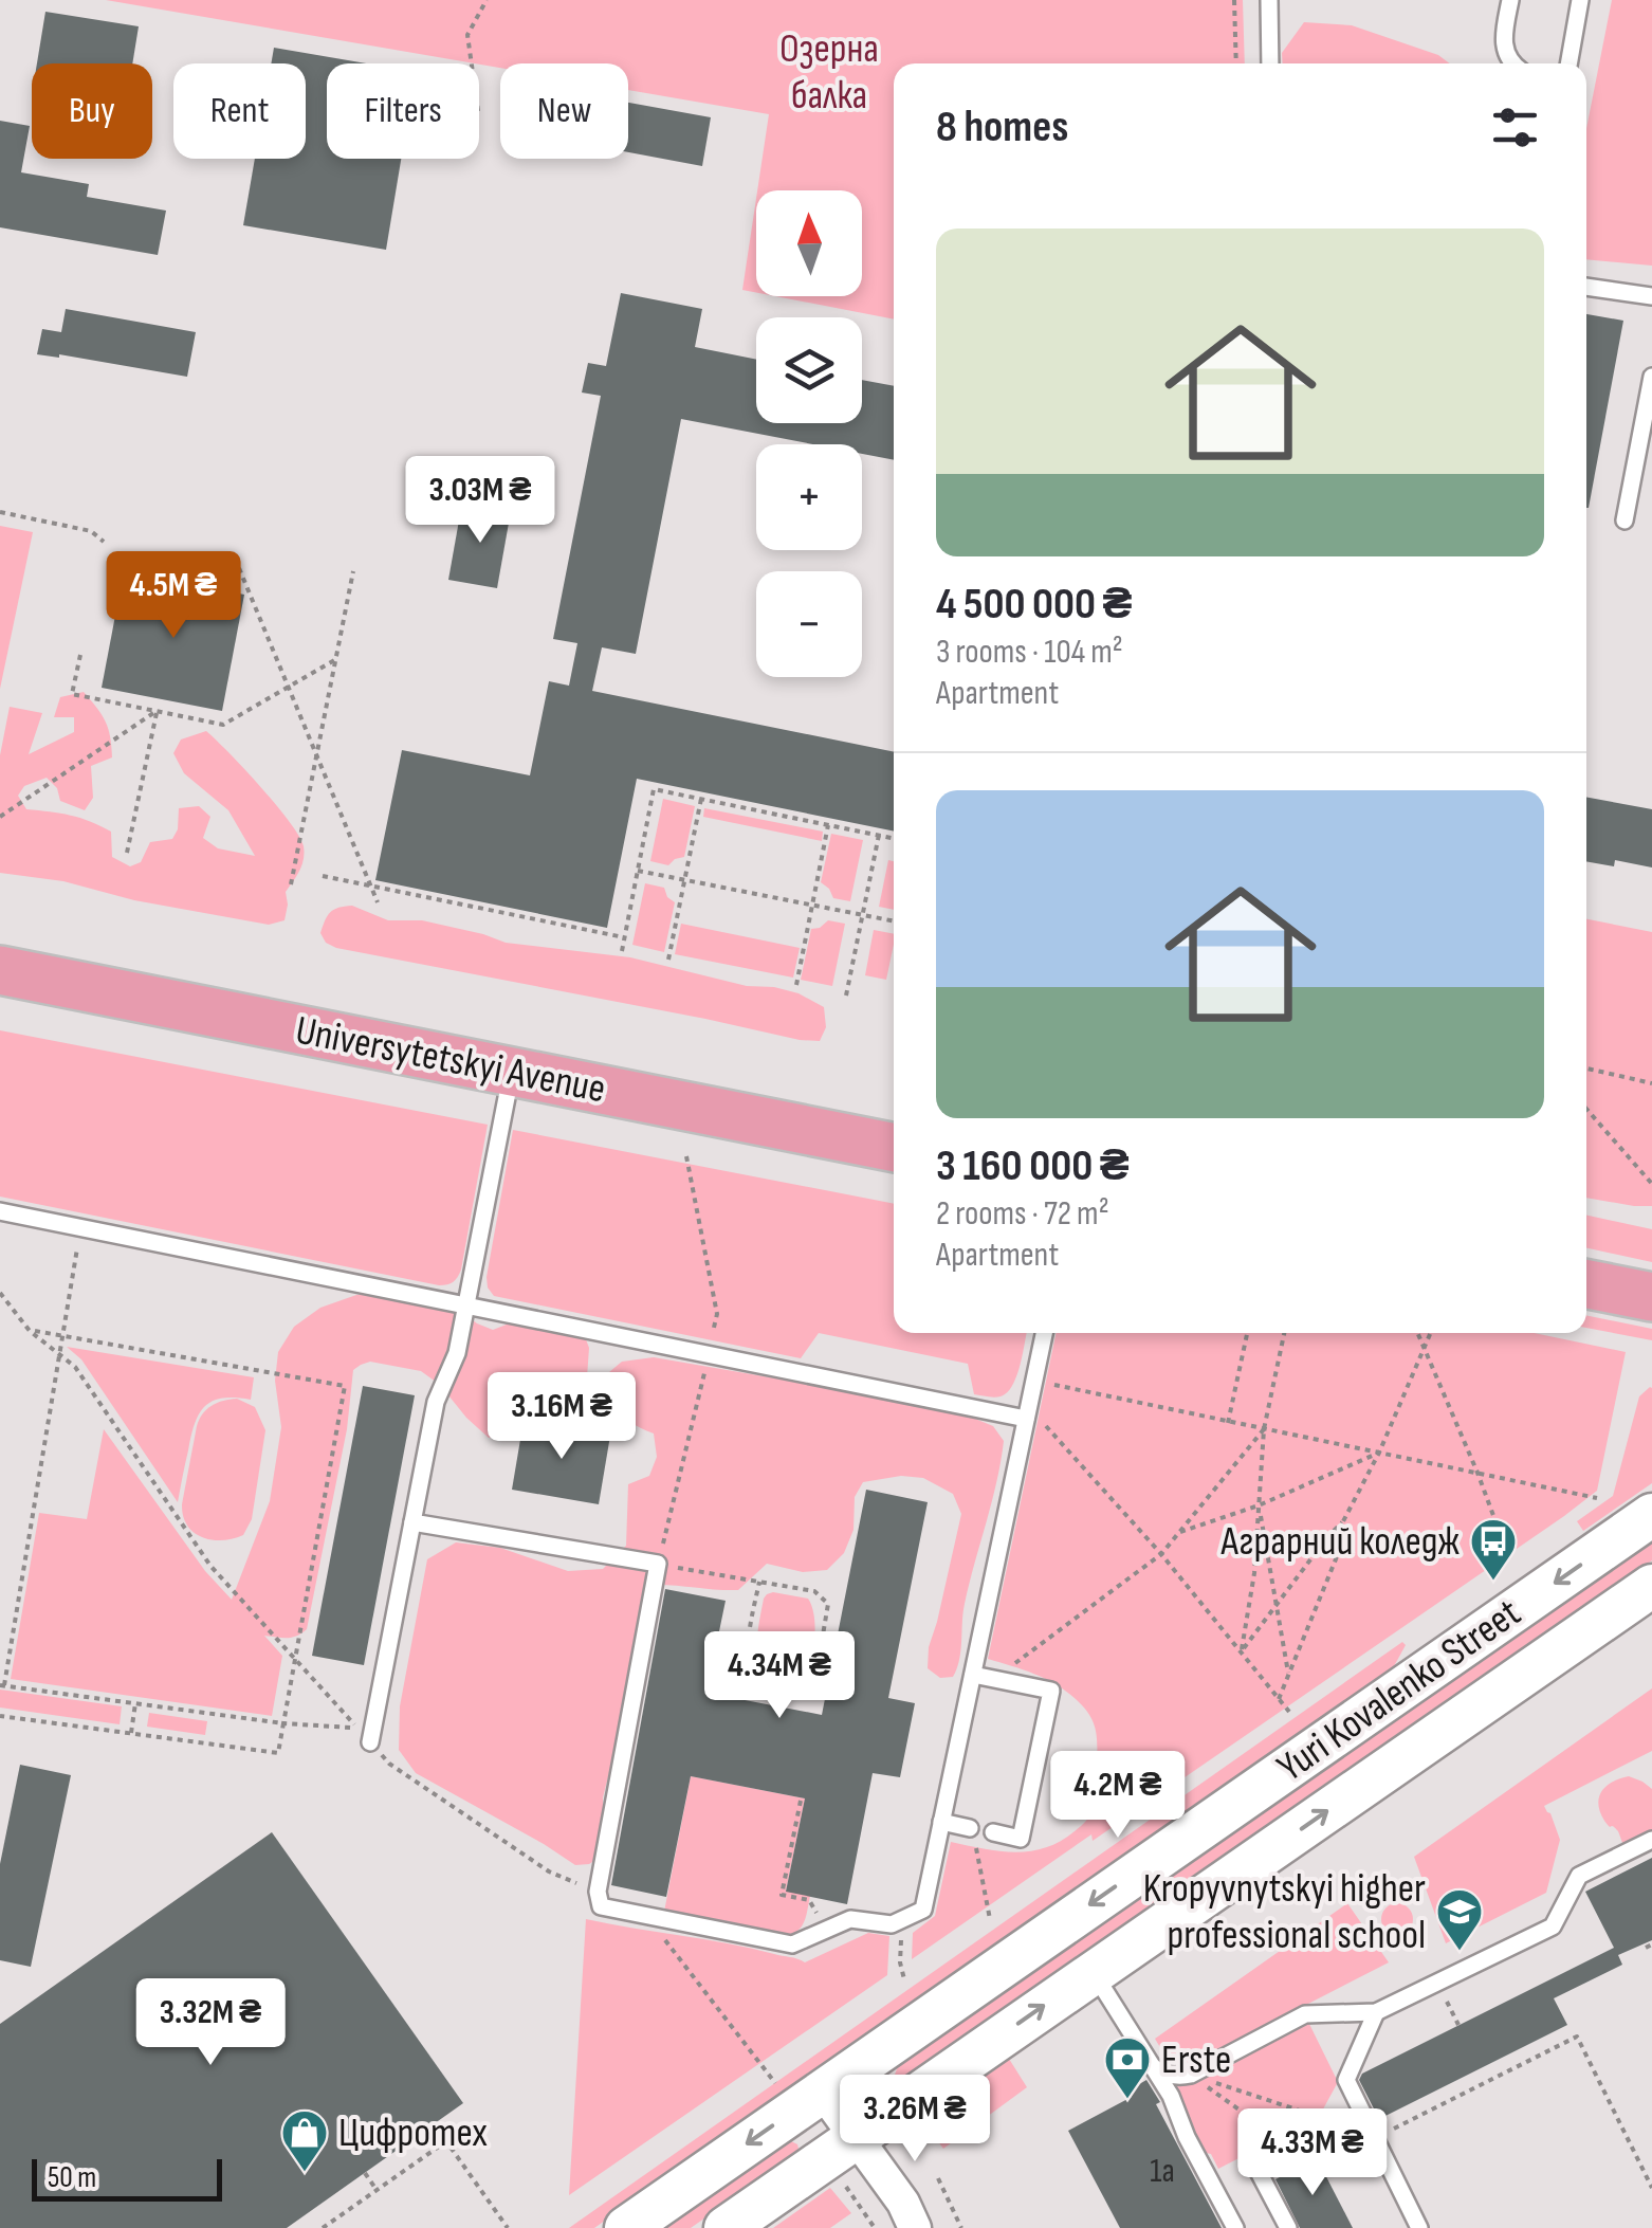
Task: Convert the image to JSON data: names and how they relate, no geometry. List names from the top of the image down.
{
  "streets": {
    "main road": ["Universytetskyi Avenue", "Yuri Kovalenko Street"]
  },
  "parks": ["Озерна балка"],
  "places": {
    "bus stop": ["Аграрний коледж"],
    "school or university": ["Kropyvnytskyi higher professional school"],
    "bank": ["Erste"],
    "shop": ["Цифротех"]
  },
  "house_numbers": ["1а"],
  "scale_bar": "50 m",
  "north": "top",
  "page": {
    "chip": [
      "Buy",
      "Rent",
      "Filters",
      "New"
    ],
    "heading": "8 homes",
    "map_buttons": ["+", "−"],
    "list": [
      {
        "name": "4 500 000 ₴",
        "note": "3 rooms · 104 m² · Apartment"
      },
      {
        "name": "3 160 000 ₴",
        "note": "2 rooms · 72 m² · Apartment"
      }
    ],
    "price": [
      "3.03M ₴",
      "4.5M ₴",
      "3.16M ₴",
      "4.34M ₴",
      "4.2M ₴",
      "3.32M ₴",
      "3.26M ₴",
      "4.33M ₴"
    ],
    "scale": "50 m"
  }
}
